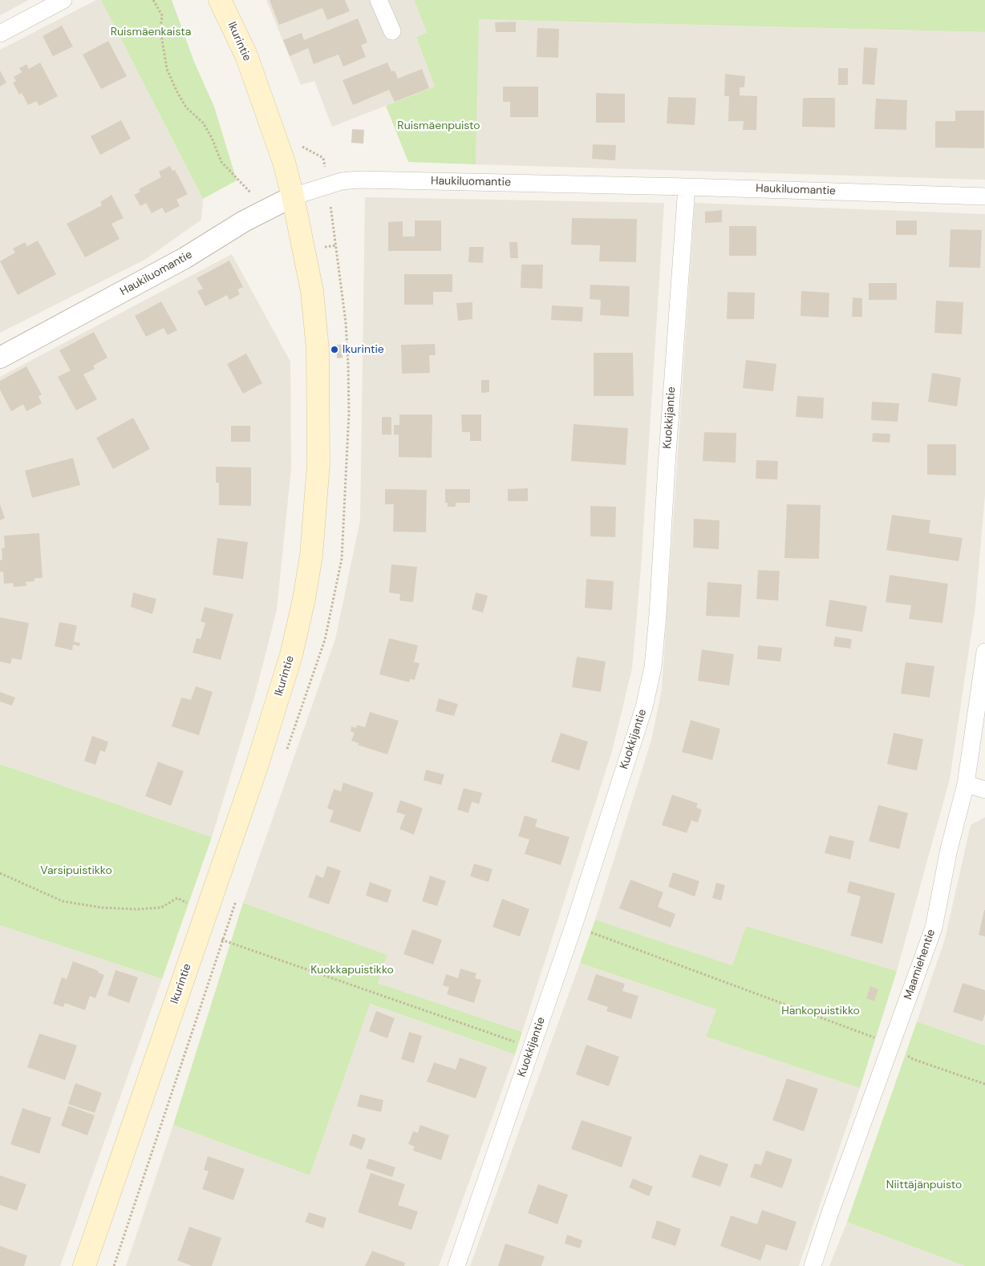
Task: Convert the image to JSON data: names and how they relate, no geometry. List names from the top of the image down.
{
  "streets": {
    "main road": ["Ikurintie"],
    "street": ["Haukiluomantie", "Kuokkijantie", "Maamiehentie"]
  },
  "crossings": [
    ["Ikurintie", "Haukiluomantie"],
    ["Haukiluomantie", "Kuokkijantie"]
  ],
  "parks": [
    "Ruismäenkaista",
    "Ruismäenpuisto",
    "Varsipuistikko",
    "Kuokkapuistikko",
    "Hankopuistikko",
    "Niittäjänpuisto"
  ],
  "places": ["Ikurintie"]
}
